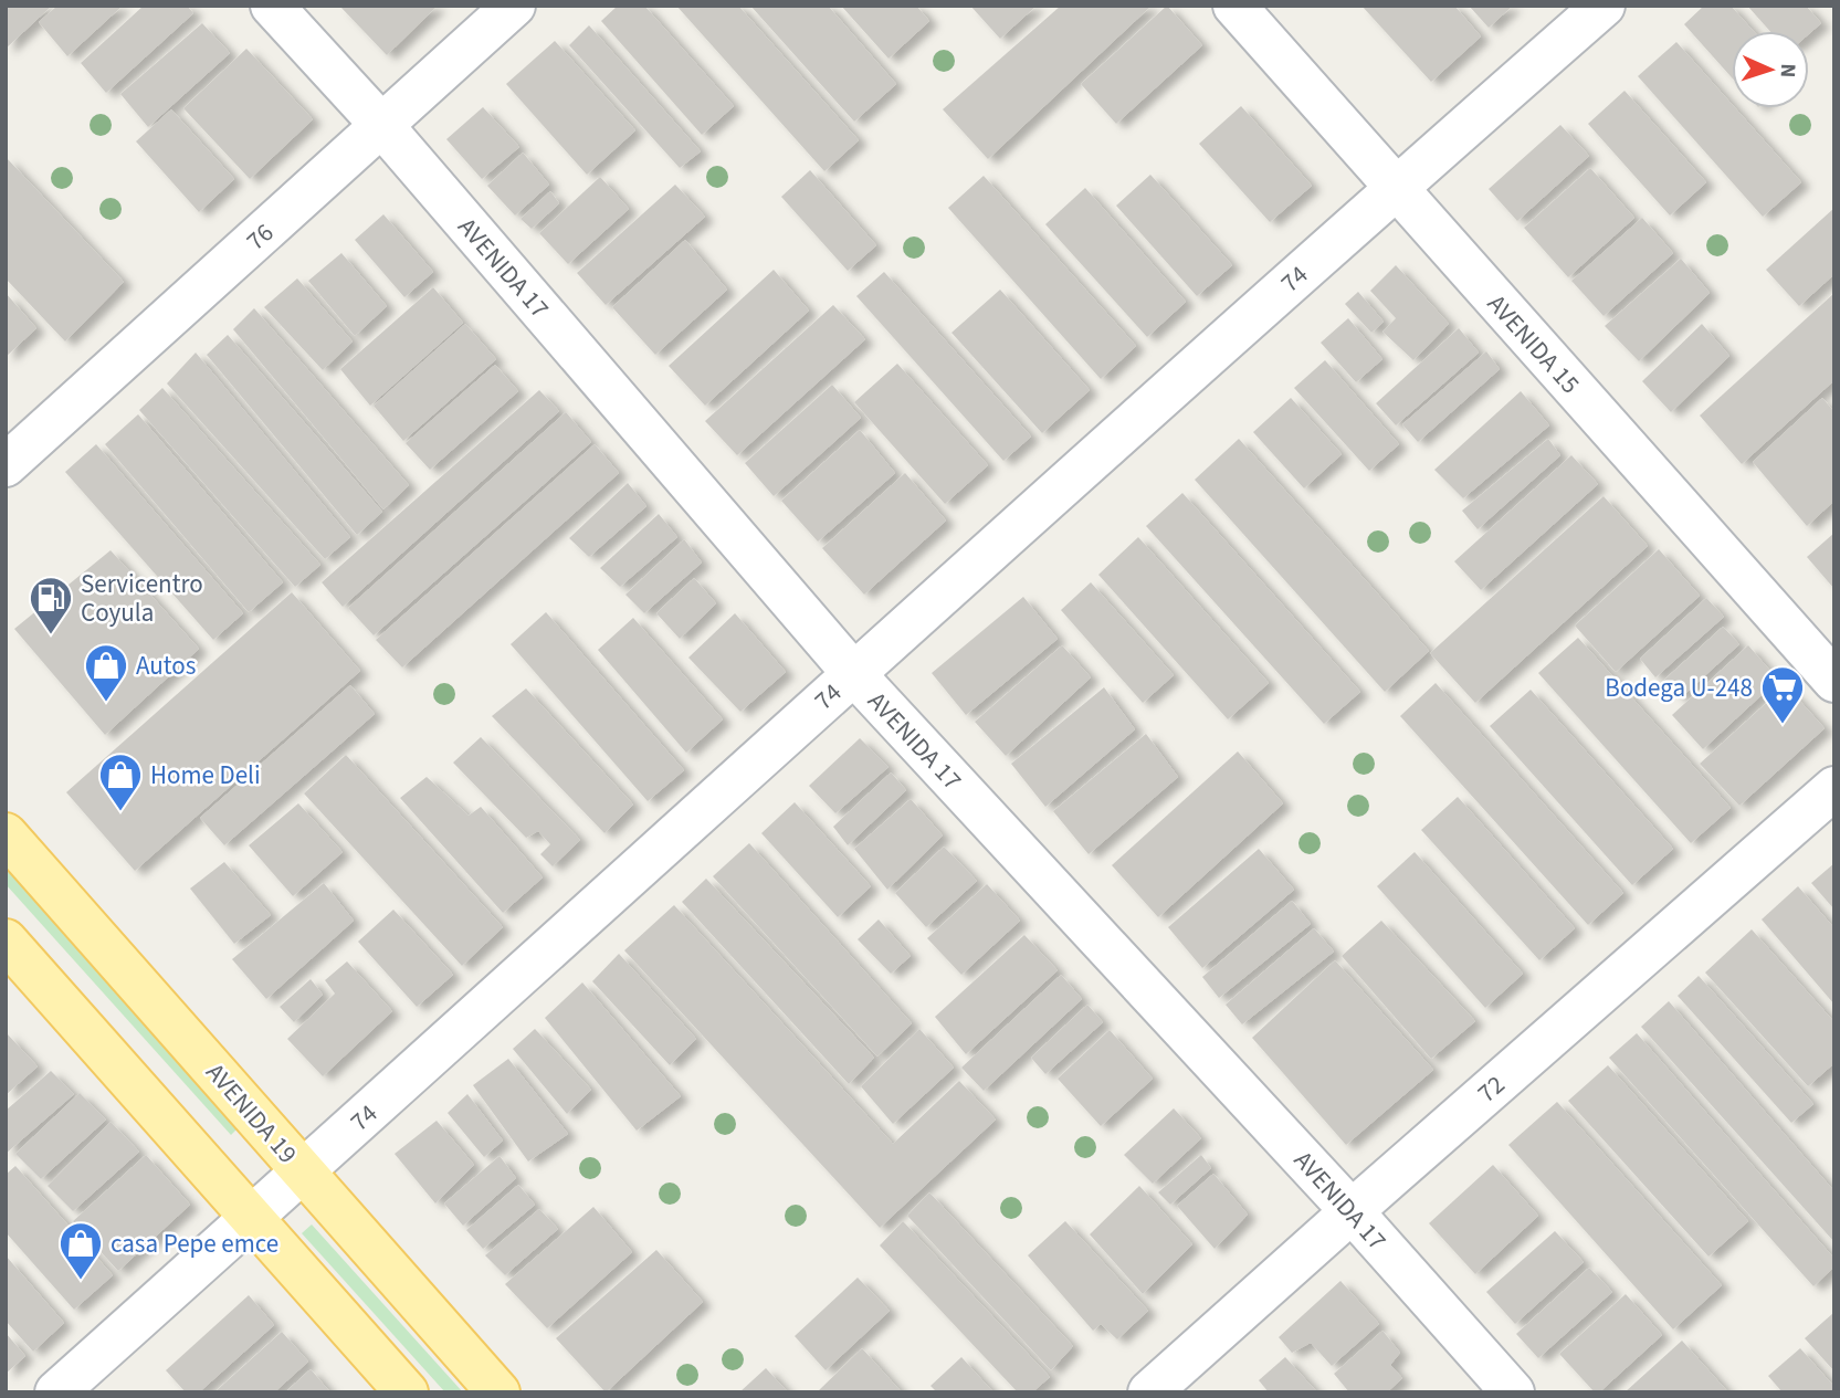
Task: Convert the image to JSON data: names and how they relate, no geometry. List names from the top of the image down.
{
  "streets": {
    "main road": ["AVENIDA 19"],
    "street": [
      "76",
      "AVENIDA 17",
      "74",
      "AVENIDA 15",
      "72"
    ]
  },
  "crossings": [
    ["76", "AVENIDA 17"],
    ["AVENIDA 17", "74"],
    ["AVENIDA 17", "72"],
    ["74", "AVENIDA 15"],
    ["74", "AVENIDA 19"]
  ],
  "places": {
    "fuel station": ["Servicentro Coyula"],
    "shop": ["Autos", "Home Deli", "casa Pepe emce"],
    "supermarket": ["Bodega U-248"]
  },
  "north": "right"
}
